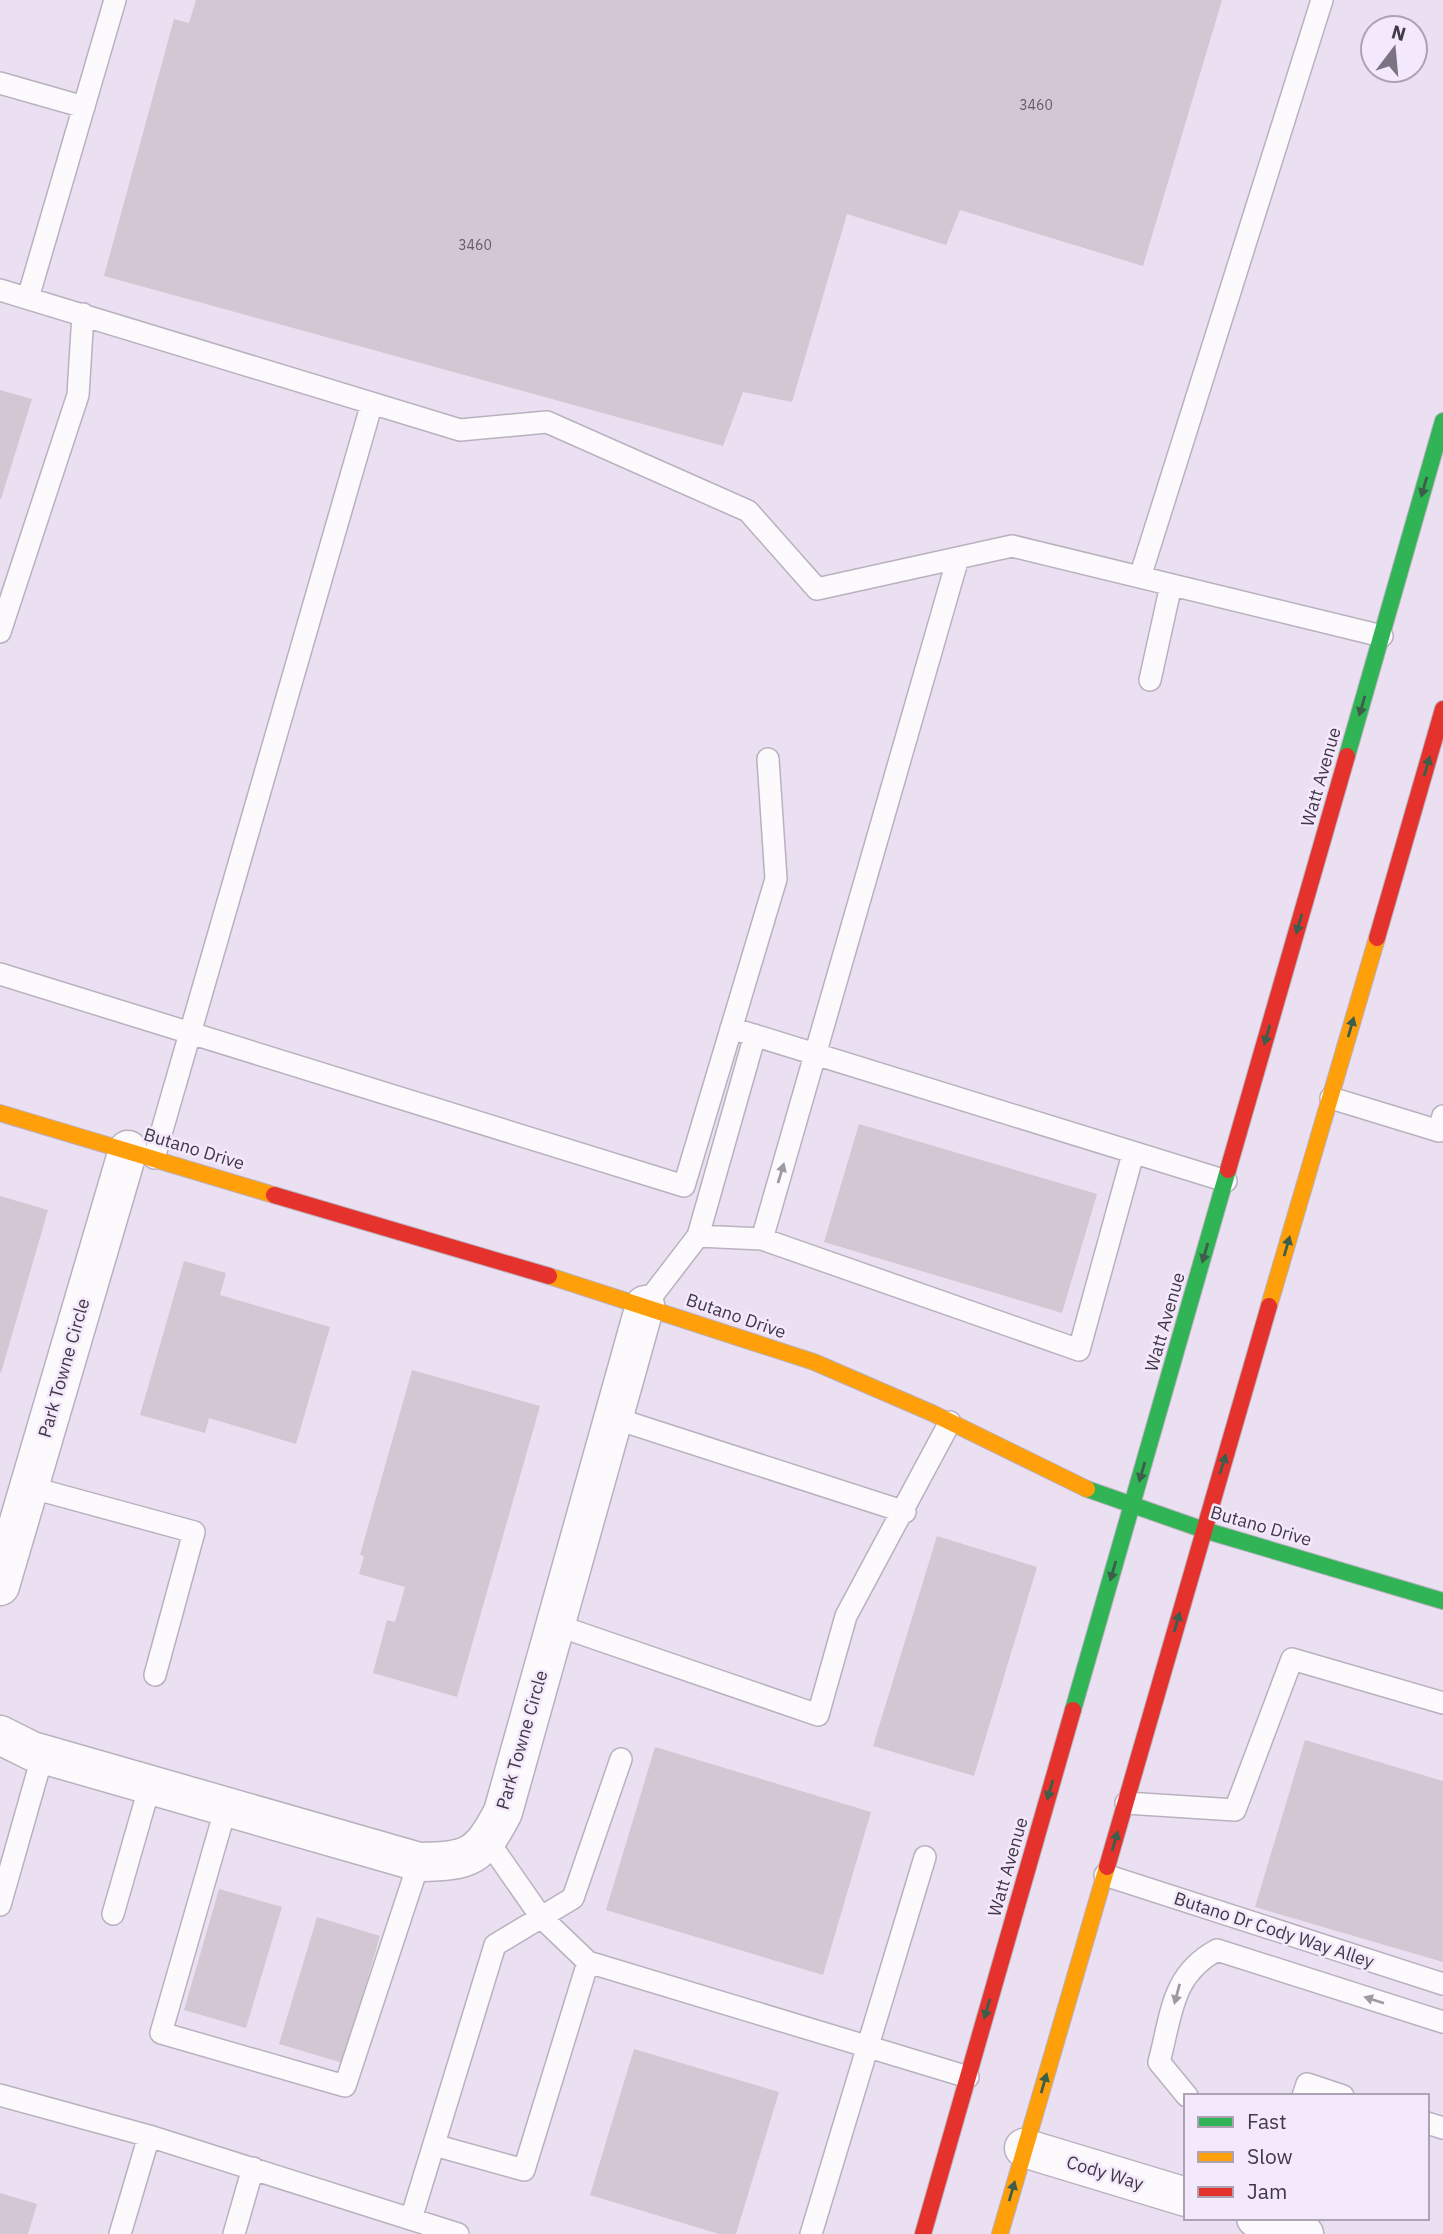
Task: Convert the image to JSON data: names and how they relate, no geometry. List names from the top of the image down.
{
  "streets": {
    "main road": ["Watt Avenue", "Butano Drive"],
    "street": ["Park Towne Circle", "Cody Way"],
    "lane": ["Butano Dr Cody Way Alley"]
  },
  "crossings": [
    ["Watt Avenue", "Butano Drive"],
    ["Butano Drive", "Park Towne Circle"]
  ],
  "house_numbers": ["3460", "3460"],
  "legend": ["Fast", "Slow", "Jam"],
  "north": "top"
}
